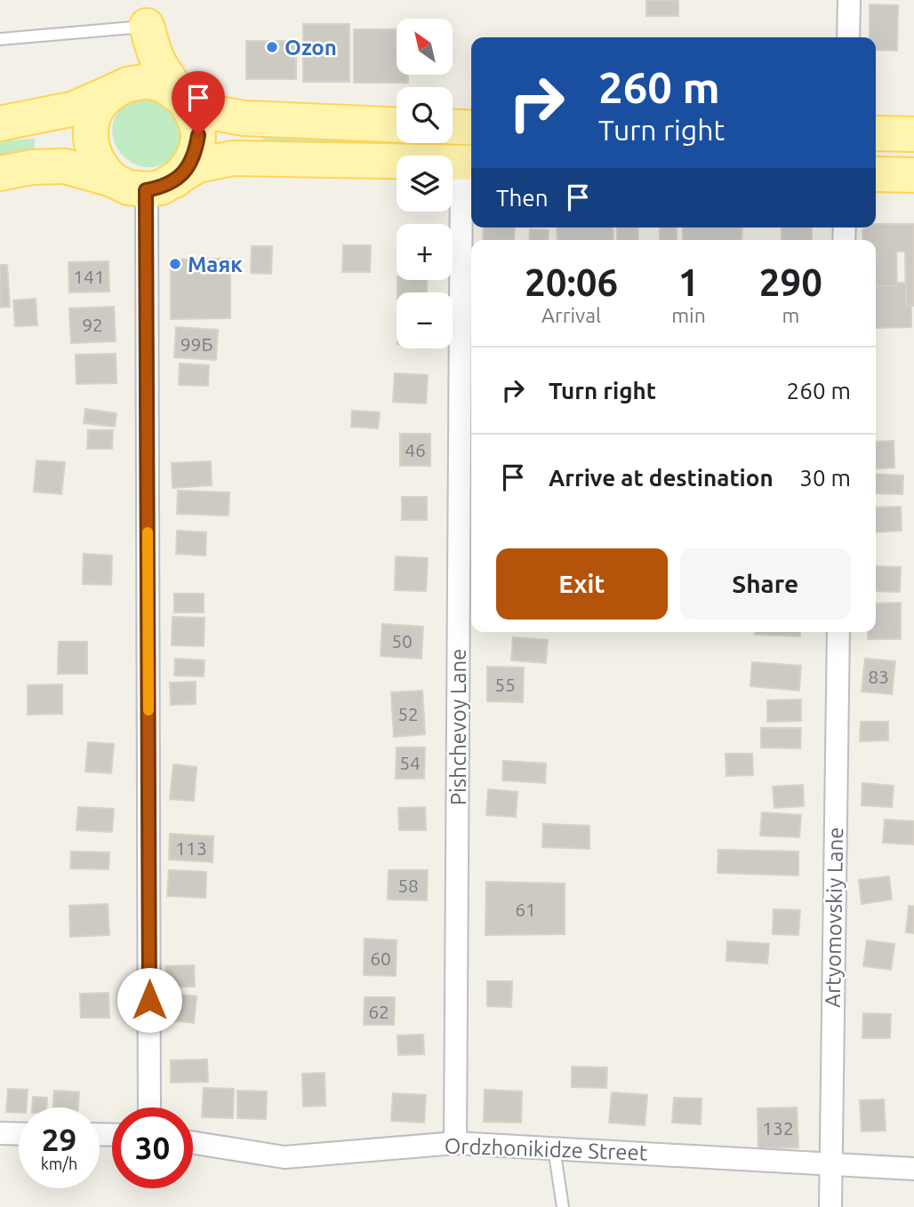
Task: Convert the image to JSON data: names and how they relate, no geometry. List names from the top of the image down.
{
  "streets": {
    "street": ["Pishchevoy Lane", "Artyomovskiy Lane", "Ordzhonikidze Street"]
  },
  "crossings": [
    ["Pishchevoy Lane", "Ordzhonikidze Street"],
    ["Artyomovskiy Lane", "Ordzhonikidze Street"]
  ],
  "places": ["Ozon", "Маяк"],
  "house_numbers": [
    "141",
    "92",
    "99Б",
    "46",
    "50",
    "83",
    "55",
    "52",
    "54",
    "113",
    "58",
    "61",
    "60",
    "62",
    "132"
  ],
  "north": "top left",
  "page": {
    "map_buttons": ["+", "−"],
    "turn": ["260 m", "Turn right"],
    "then": "Then",
    "eta": [
      "20:06",
      "Arrival",
      "1",
      "min",
      "290",
      "m"
    ],
    "list": [
      {
        "name": "Turn right",
        "value": "260 m"
      },
      {
        "name": "Arrive at destination",
        "value": "30 m"
      }
    ],
    "buttons": ["Exit", "Share"],
    "speed": "29 km/h",
    "limit": "30"
  }
}
